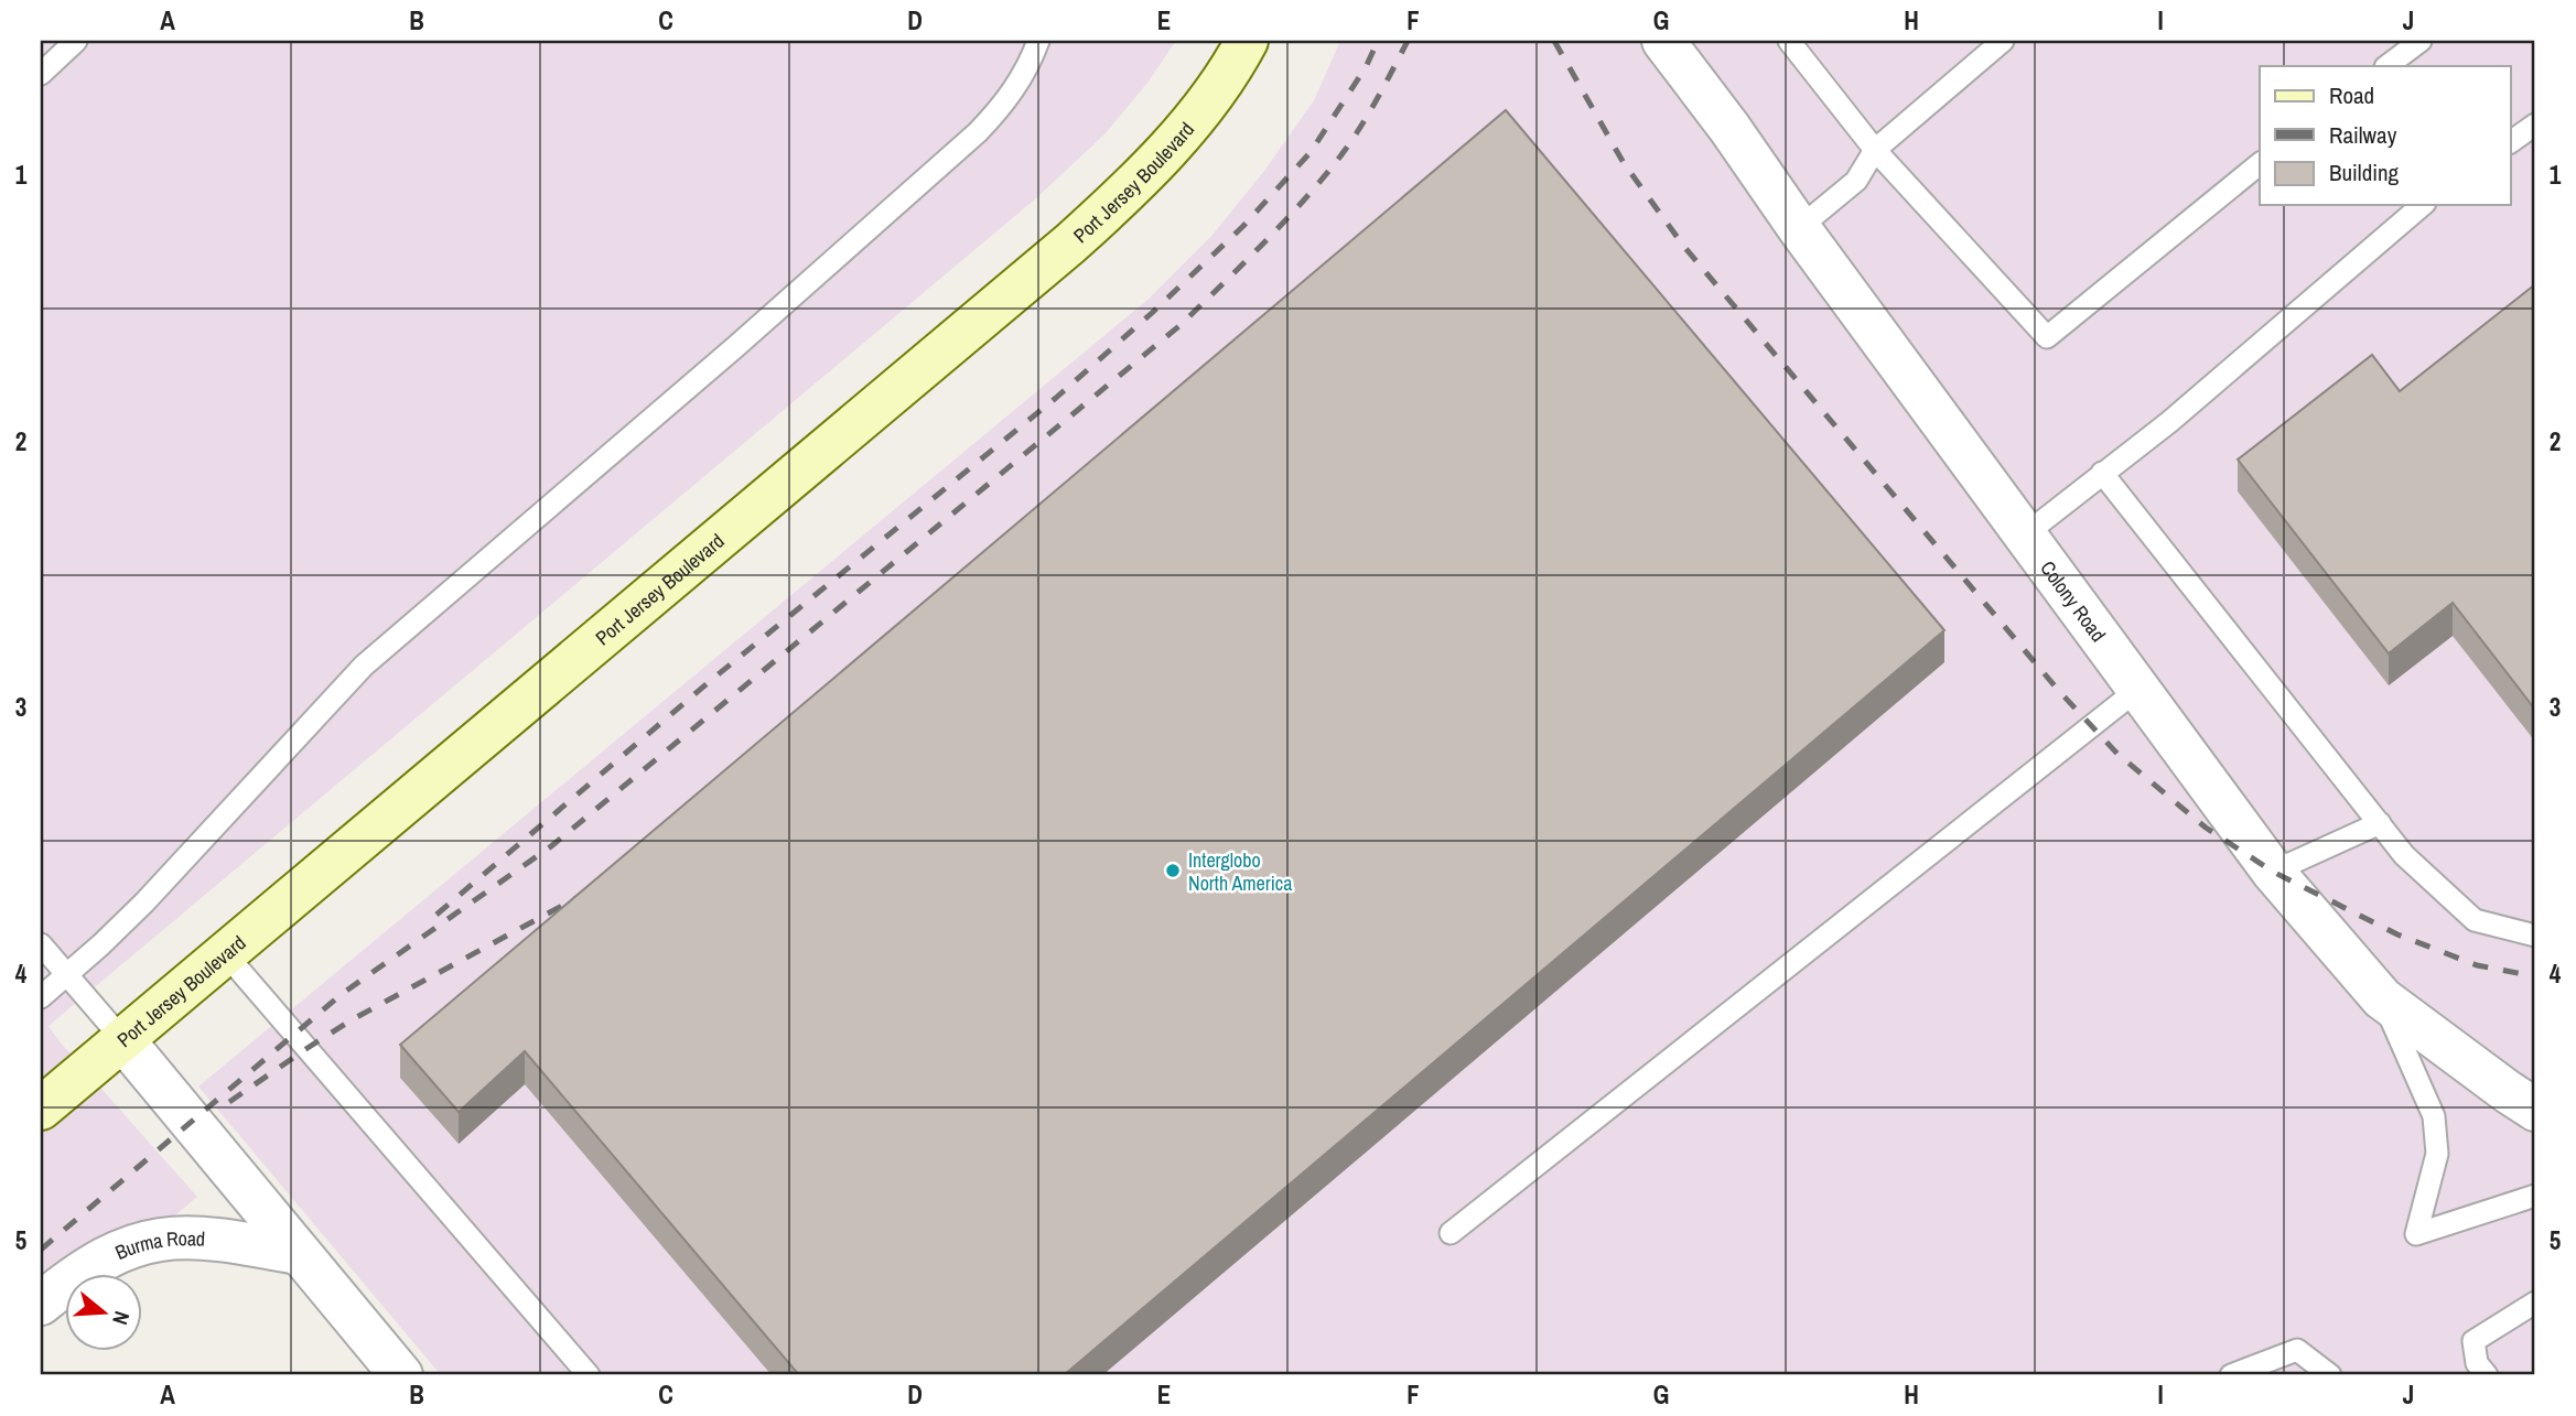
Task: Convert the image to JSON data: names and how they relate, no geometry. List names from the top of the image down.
{
  "streets": {
    "street": ["Port Jersey Boulevard", "Colony Road", "Burma Road"]
  },
  "places": ["Interglobo North America"],
  "legend": ["Road", "Railway", "Building"],
  "north": "right",
  "grid": {
    "columns": [
      "A",
      "B",
      "C",
      "D",
      "E",
      "F",
      "G",
      "H",
      "I",
      "J"
    ],
    "rows": [
      "1",
      "2",
      "3",
      "4",
      "5"
    ]
  }
}
